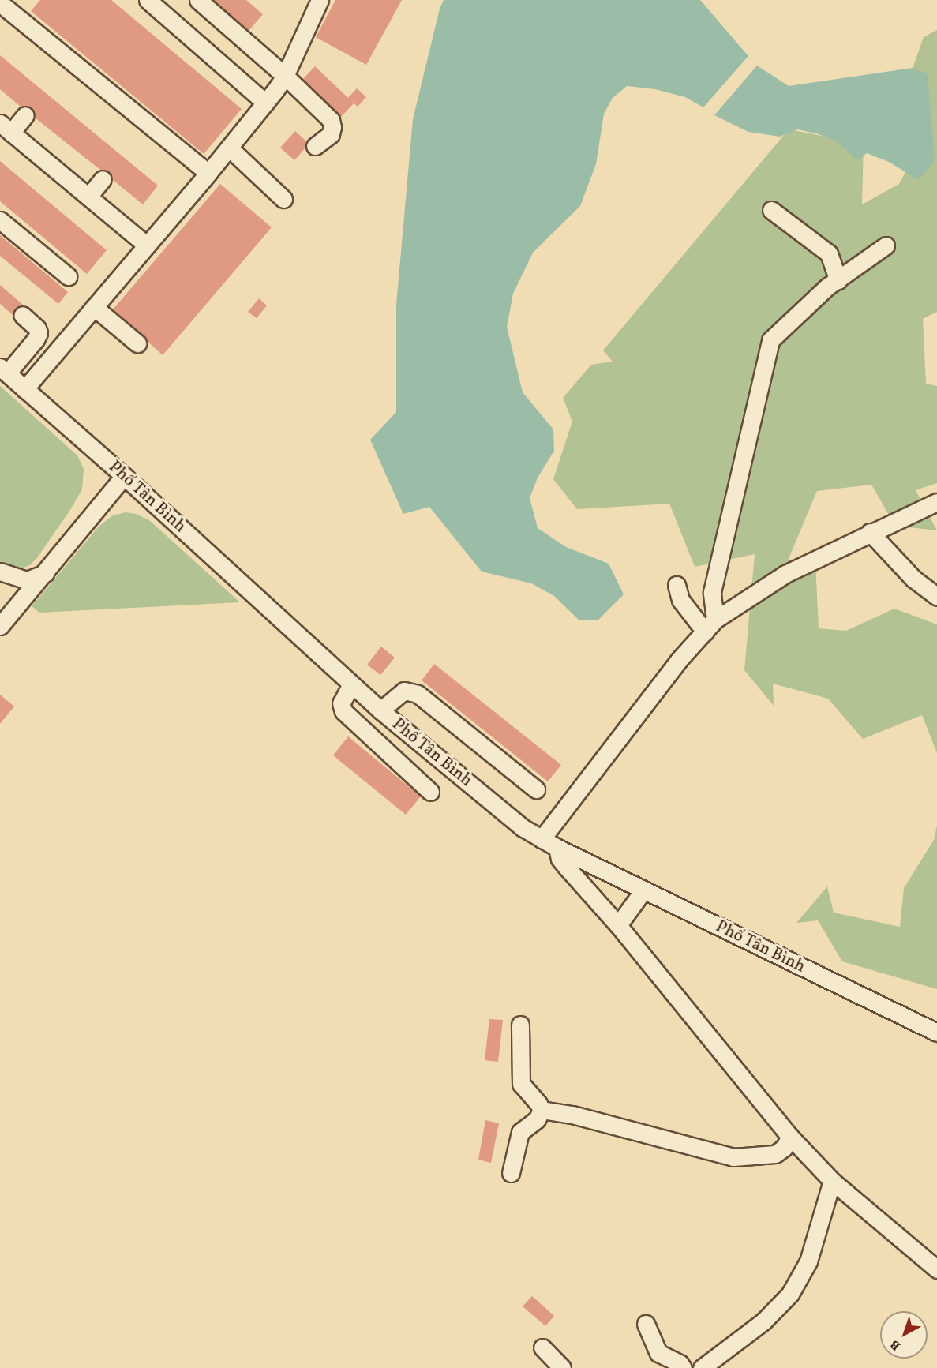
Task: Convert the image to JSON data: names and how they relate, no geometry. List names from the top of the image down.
{
  "streets": {
    "street": ["Phố Tân Bình"]
  },
  "north": "bottom left"
}
